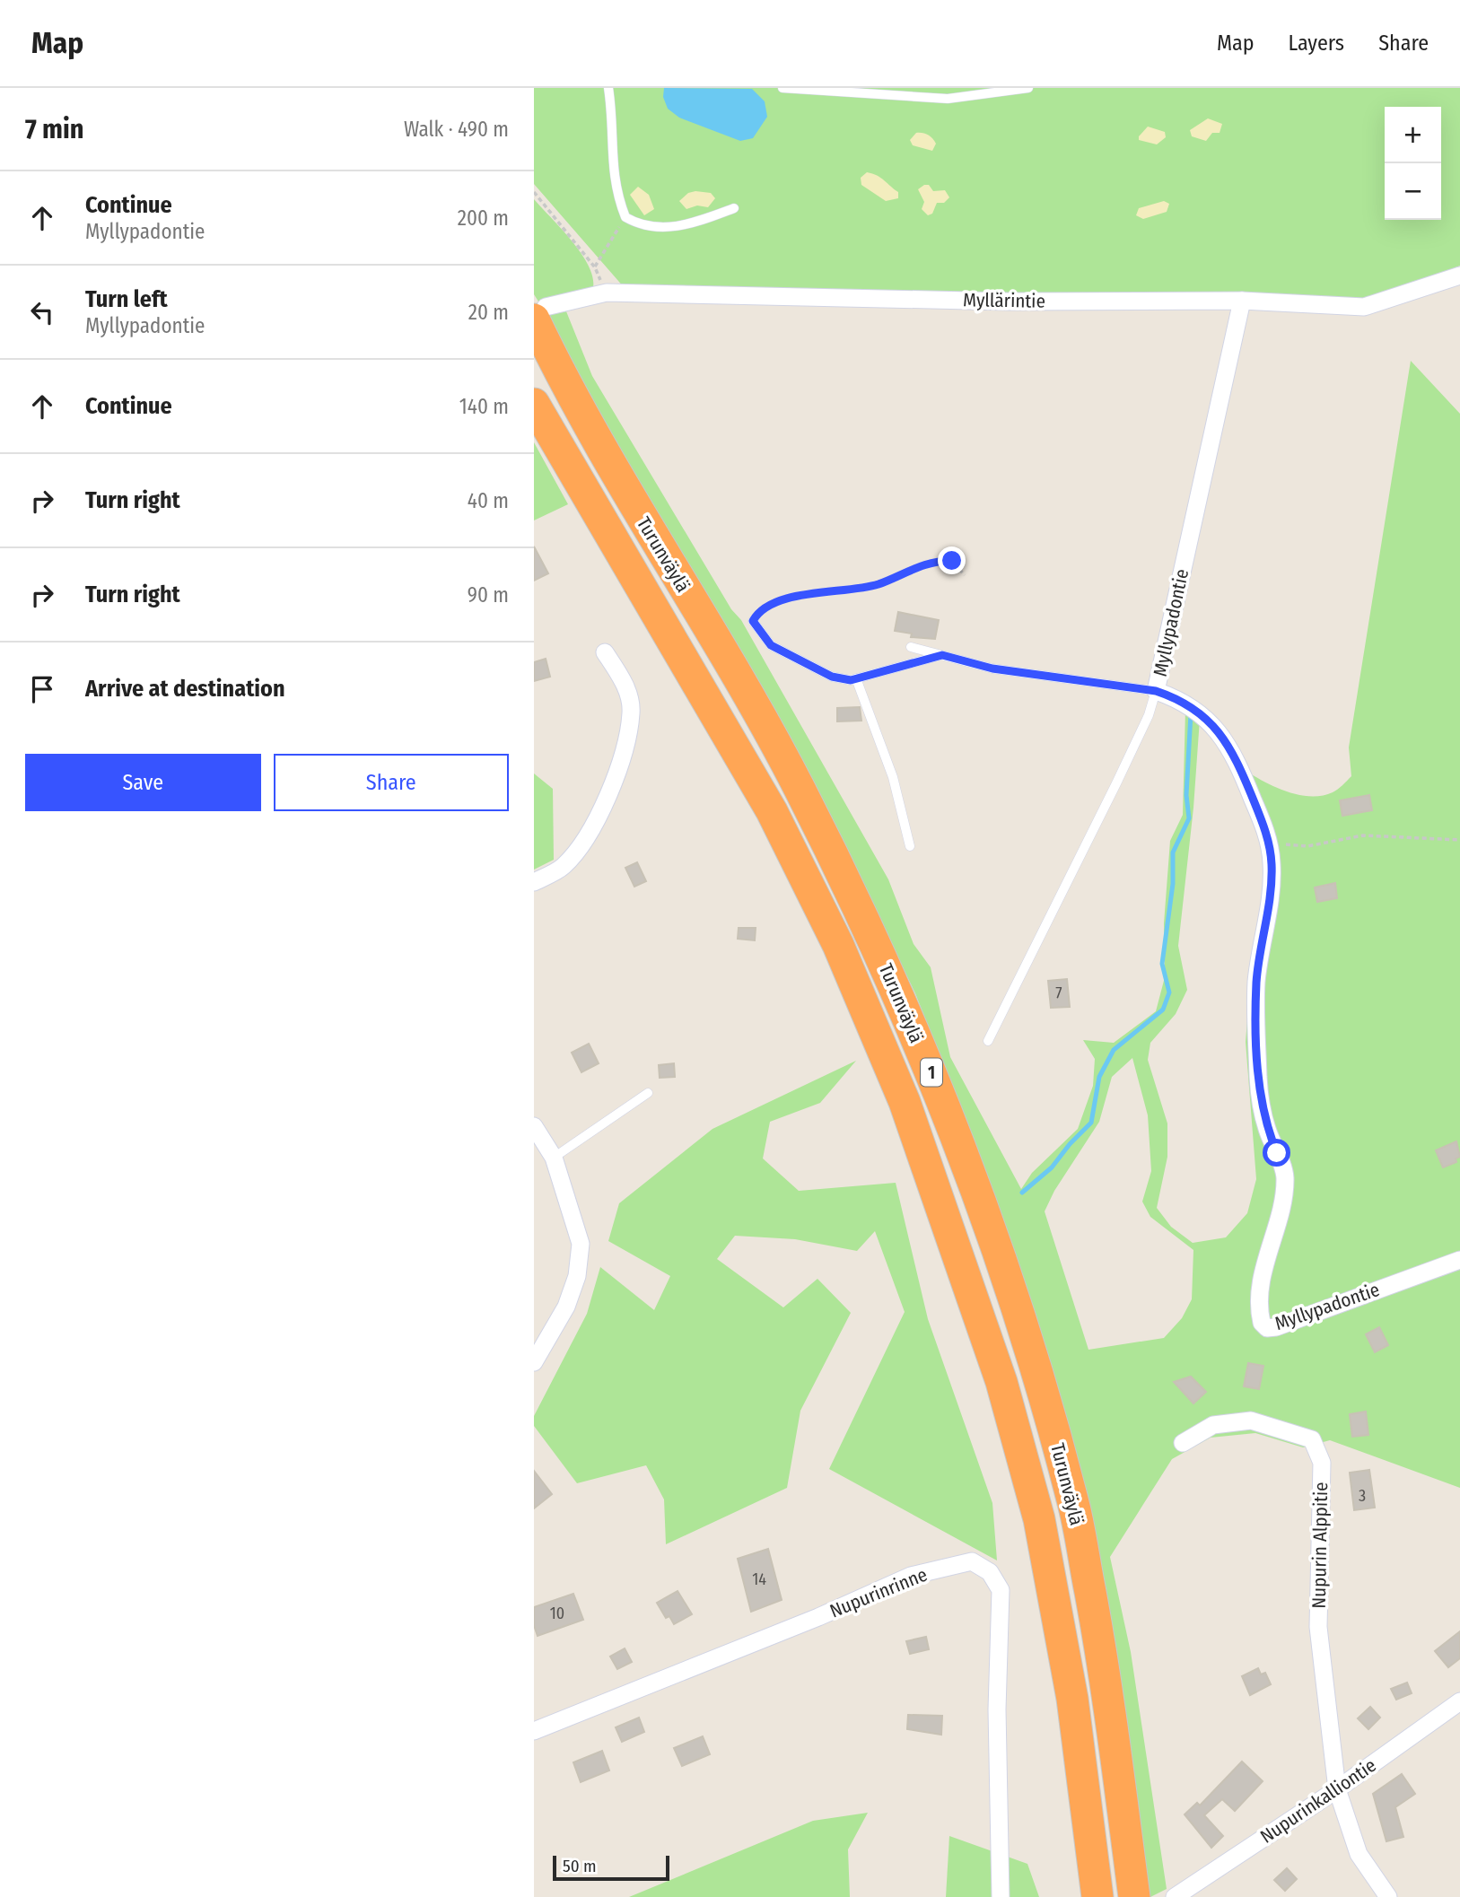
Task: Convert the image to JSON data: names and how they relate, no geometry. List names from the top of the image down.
{
  "streets": {
    "highway": ["Turunväylä", "1"],
    "street": [
      "Myllärintie",
      "Myllypadontie",
      "Nupurin Alppitie",
      "Nupurinrinne",
      "Nupurinkalliontie"
    ]
  },
  "crossings": [
    ["Myllärintie", "Turunväylä"],
    ["Myllärintie", "Myllypadontie"],
    ["Nupurin Alppitie", "Nupurinkalliontie"]
  ],
  "house_numbers": [
    "7",
    "3",
    "14",
    "10"
  ],
  "scale_bar": "50 m",
  "page": {
    "header": "Map",
    "nav": ["Map", "Layers", "Share"],
    "heading": ["7 min", "Walk · 490 m"],
    "map_buttons": ["+", "−"],
    "list": [
      ["Continue", "Myllypadontie", "200 m"],
      ["Turn left", "Myllypadontie", "20 m"],
      ["Continue", "140 m"],
      ["Turn right", "40 m"],
      ["Turn right", "90 m"],
      "Arrive at destination"
    ],
    "buttons": ["Save", "Share"],
    "scale": "50 m"
  }
}
